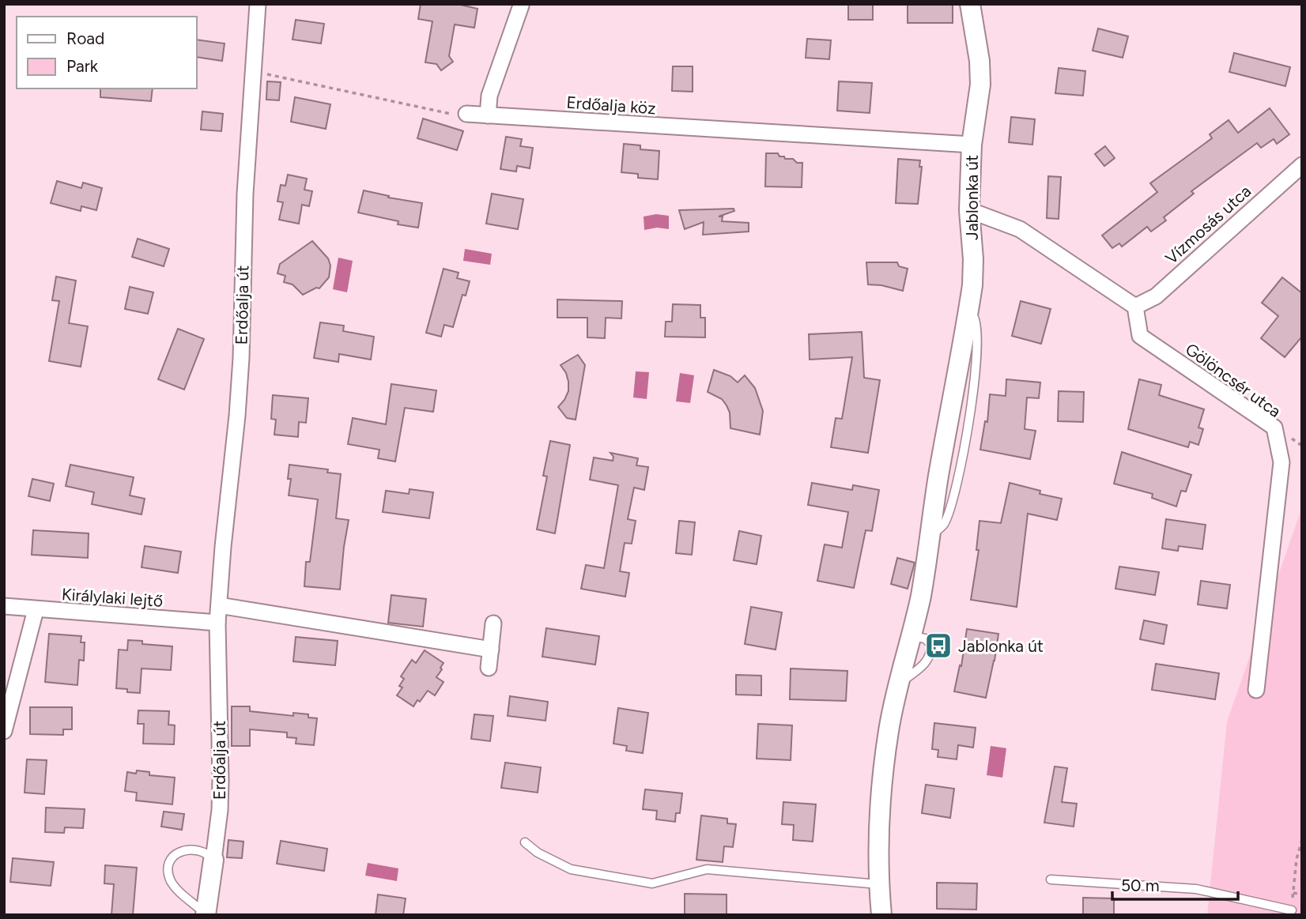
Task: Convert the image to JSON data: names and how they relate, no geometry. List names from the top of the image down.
{
  "streets": {
    "street": [
      "Erdőalja köz",
      "Jablonka út",
      "Vízmosás utca",
      "Erdőalja út",
      "Gölöncsér utca",
      "Királylaki lejtő"
    ]
  },
  "crossings": [
    ["Erdőalja köz", "Jablonka út"],
    ["Vízmosás utca", "Gölöncsér utca"],
    ["Erdőalja út", "Királylaki lejtő"]
  ],
  "places": {
    "bus stop": ["Jablonka út"]
  },
  "legend": ["Road", "Park"],
  "scale_bar": "50 m"
}
